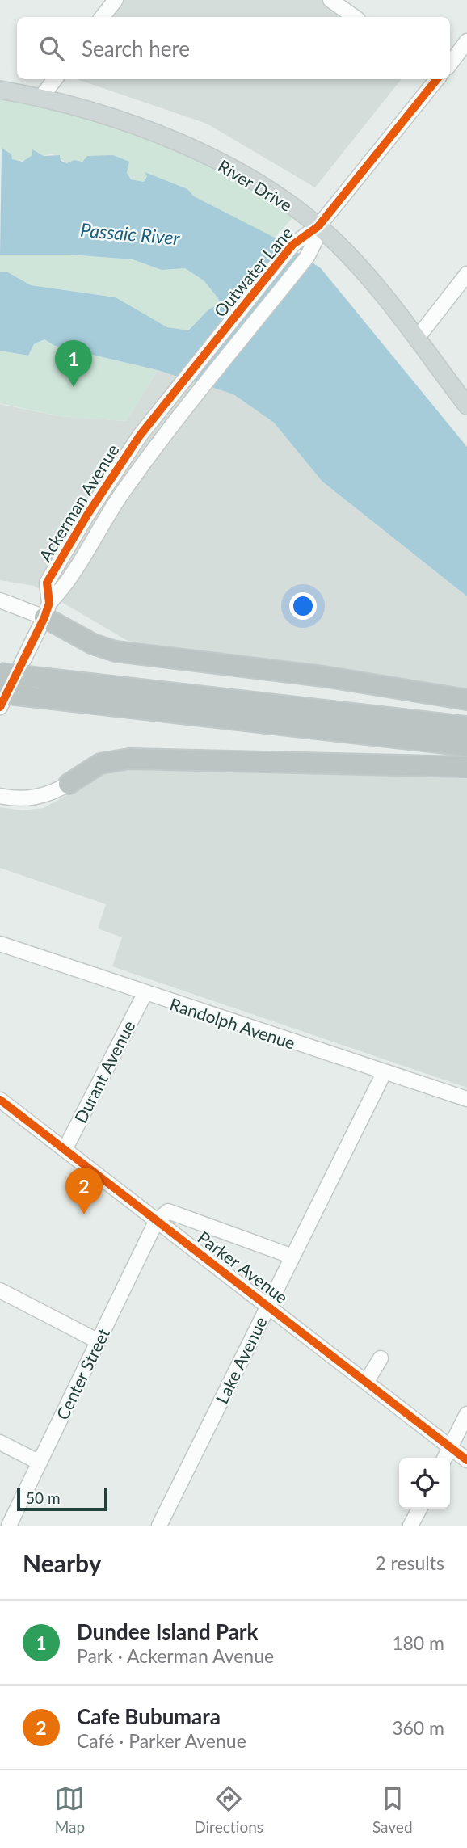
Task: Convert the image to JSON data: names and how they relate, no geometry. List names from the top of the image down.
{
  "streets": {
    "main road": ["River Drive"],
    "street": [
      "Outwater Lane",
      "Ackerman Avenue",
      "Randolph Avenue",
      "Durant Avenue",
      "Parker Avenue",
      "Lake Avenue",
      "Center Street"
    ]
  },
  "crossings": [
    ["River Drive", "Outwater Lane"],
    ["Outwater Lane", "Ackerman Avenue"],
    ["Randolph Avenue", "Durant Avenue"],
    ["Randolph Avenue", "Lake Avenue"],
    ["Durant Avenue", "Parker Avenue"],
    ["Parker Avenue", "Lake Avenue"],
    ["Parker Avenue", "Center Street"]
  ],
  "water": ["Passaic River"],
  "scale_bar": "50 m",
  "page": {
    "search": "Search here",
    "pins": ["1", "2"],
    "scale": "50 m",
    "heading": ["Nearby", "2 results"],
    "list": [
      {
        "mark": "1",
        "name": "Dundee Island Park",
        "note": "Park · Ackerman Avenue",
        "value": "180 m"
      },
      {
        "mark": "2",
        "name": "Cafe Bubumara",
        "note": "Café · Parker Avenue",
        "value": "360 m"
      }
    ],
    "nav": ["Map", "Directions", "Saved"]
  }
}
